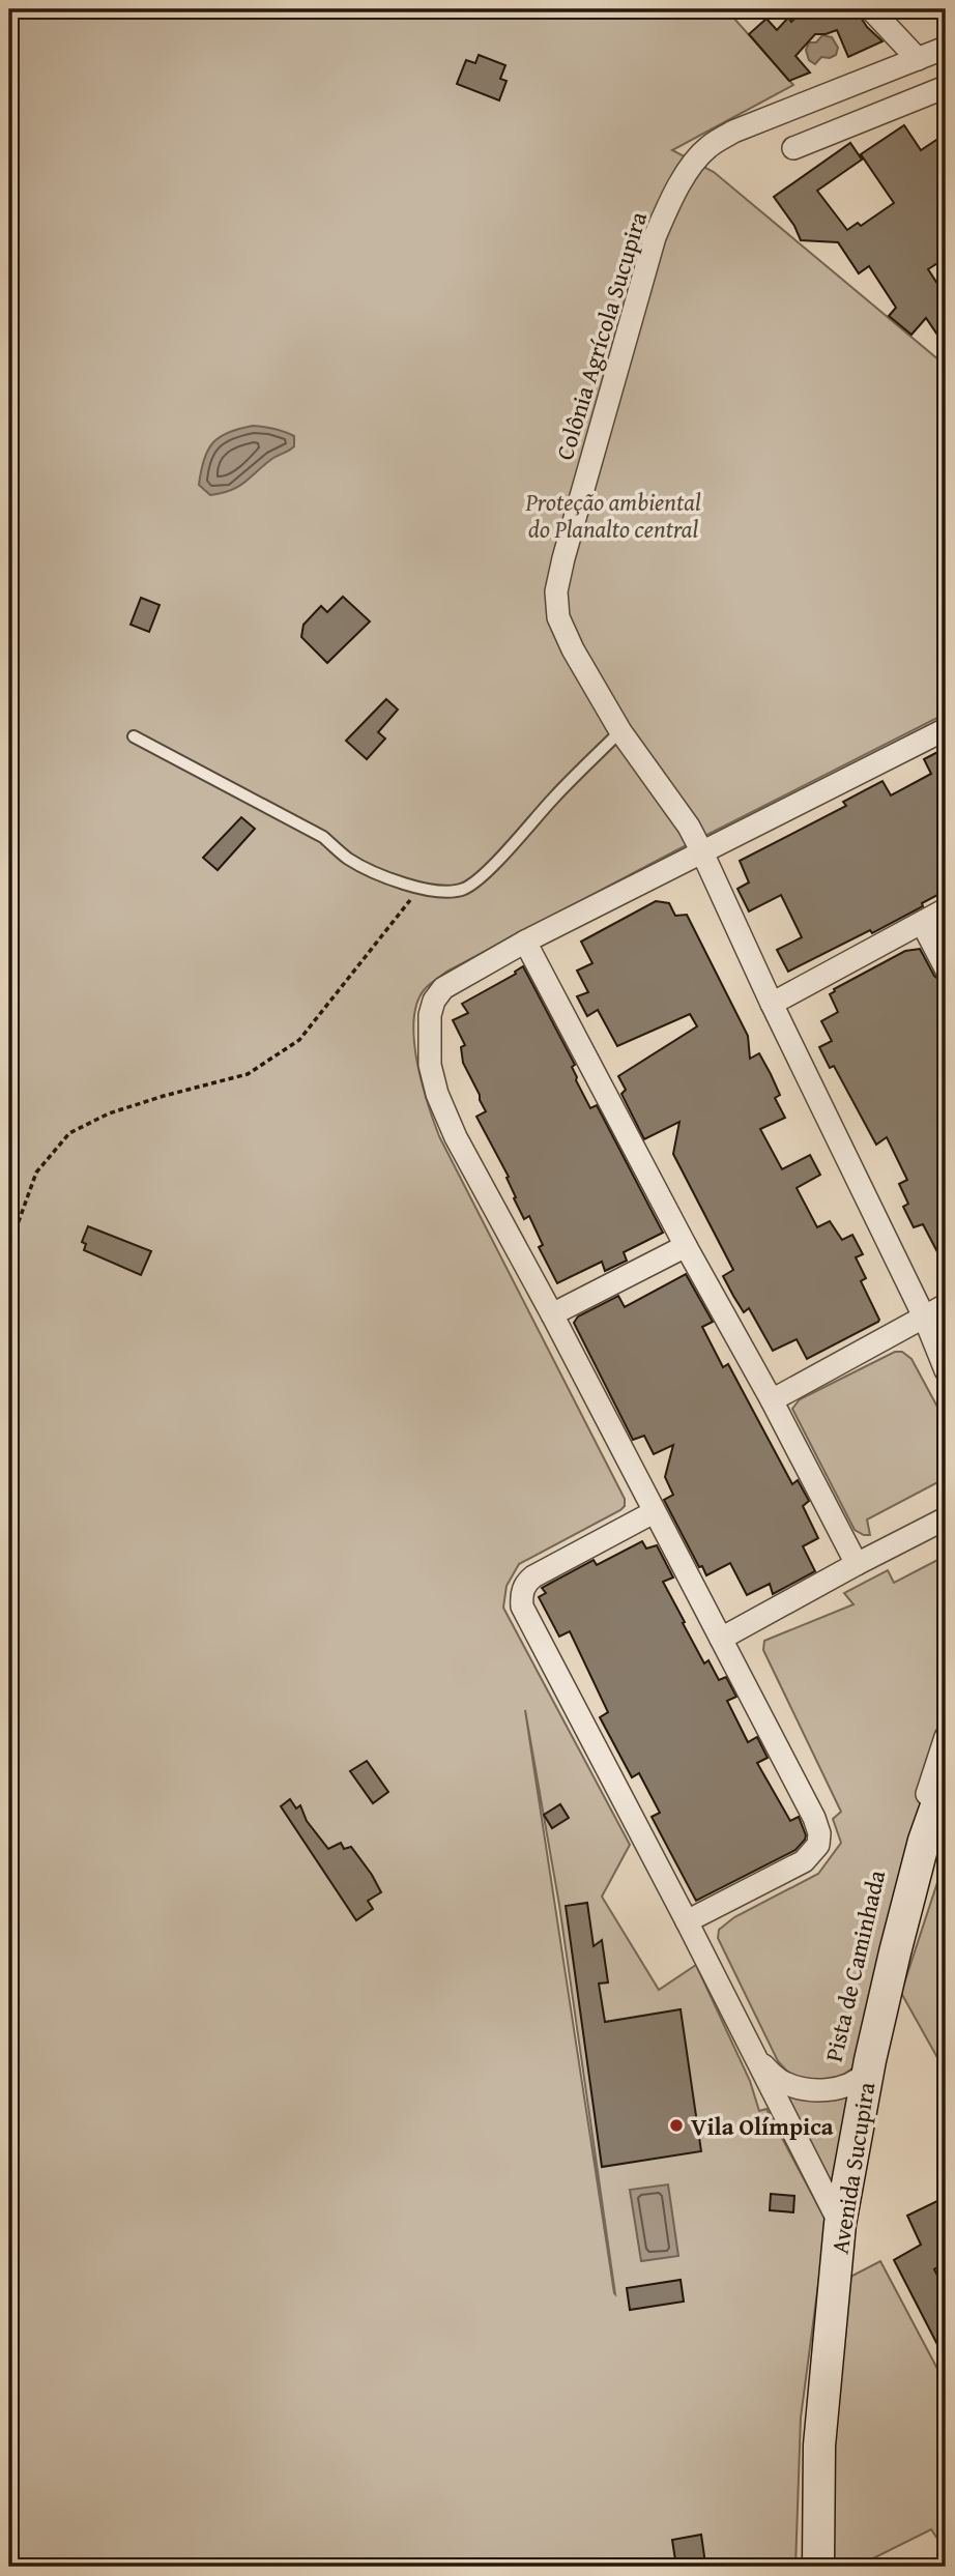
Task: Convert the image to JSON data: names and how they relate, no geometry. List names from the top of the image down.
{
  "streets": {
    "street": ["Colônia Agrícola Sucupira", "Pista de Caminhada", "Avenida Sucupira"]
  },
  "crossings": [
    ["Pista de Caminhada", "Avenida Sucupira"]
  ],
  "parks": ["Proteção ambiental do Planalto central"],
  "places": ["Vila Olímpica"]
}
